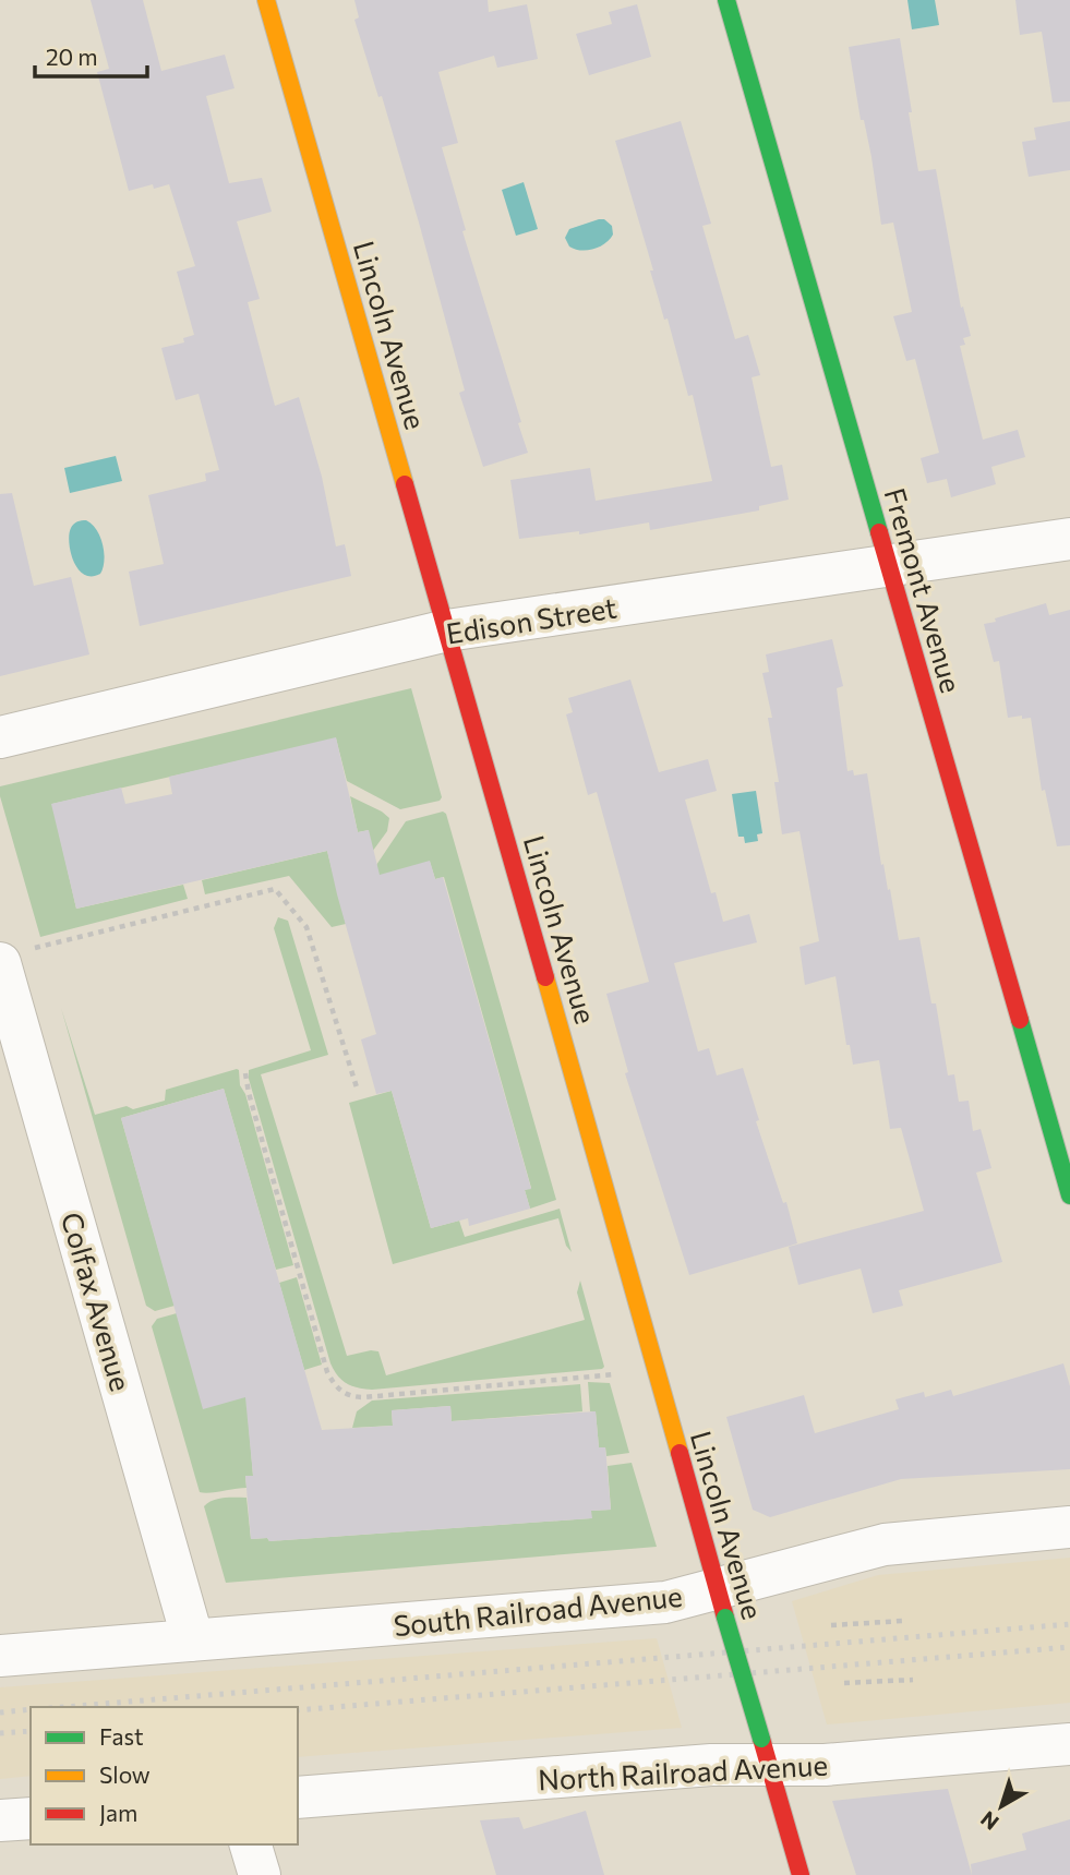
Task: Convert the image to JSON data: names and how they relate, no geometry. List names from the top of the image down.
{
  "streets": {
    "street": [
      "Lincoln Avenue",
      "Fremont Avenue",
      "Edison Street",
      "Colfax Avenue",
      "South Railroad Avenue",
      "North Railroad Avenue"
    ]
  },
  "crossings": [
    ["Lincoln Avenue", "Edison Street"],
    ["Lincoln Avenue", "South Railroad Avenue"],
    ["Lincoln Avenue", "North Railroad Avenue"],
    ["Fremont Avenue", "Edison Street"],
    ["Colfax Avenue", "South Railroad Avenue"]
  ],
  "legend": ["Fast", "Slow", "Jam"],
  "scale_bar": "20 m",
  "north": "bottom left"
}
